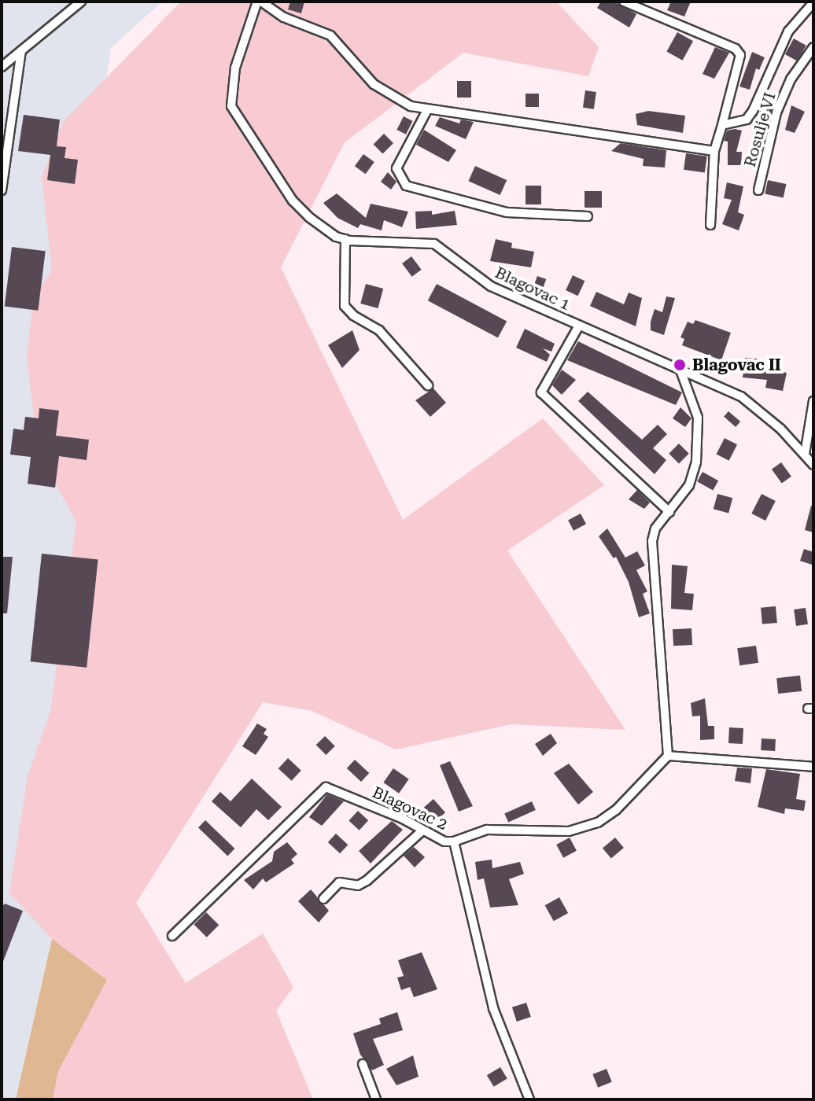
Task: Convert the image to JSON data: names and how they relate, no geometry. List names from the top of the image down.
{
  "streets": {
    "street": ["Rosulje VI", "Blagovac 1", "Blagovac 2"]
  },
  "places": ["Blagovac II"]
}
